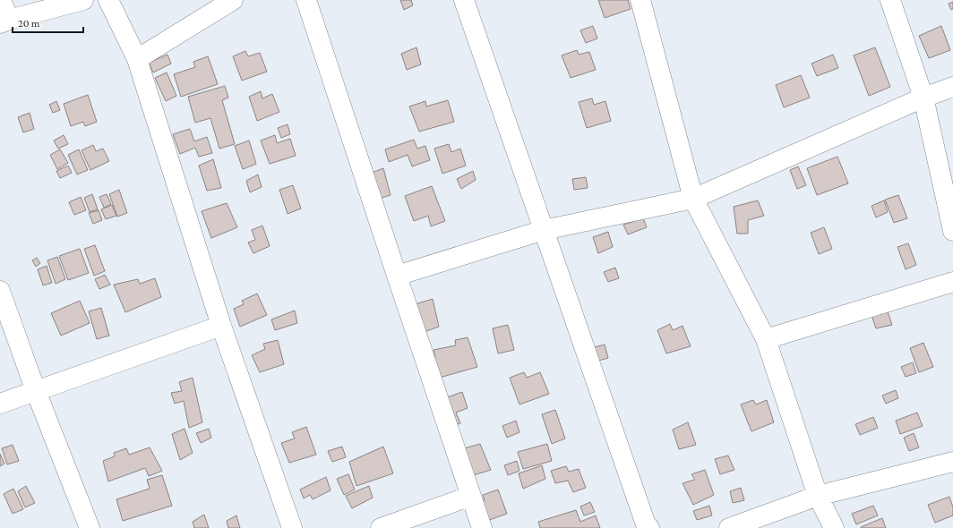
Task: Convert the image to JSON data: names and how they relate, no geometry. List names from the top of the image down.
{
  "scale_bar": "20 m"
}
